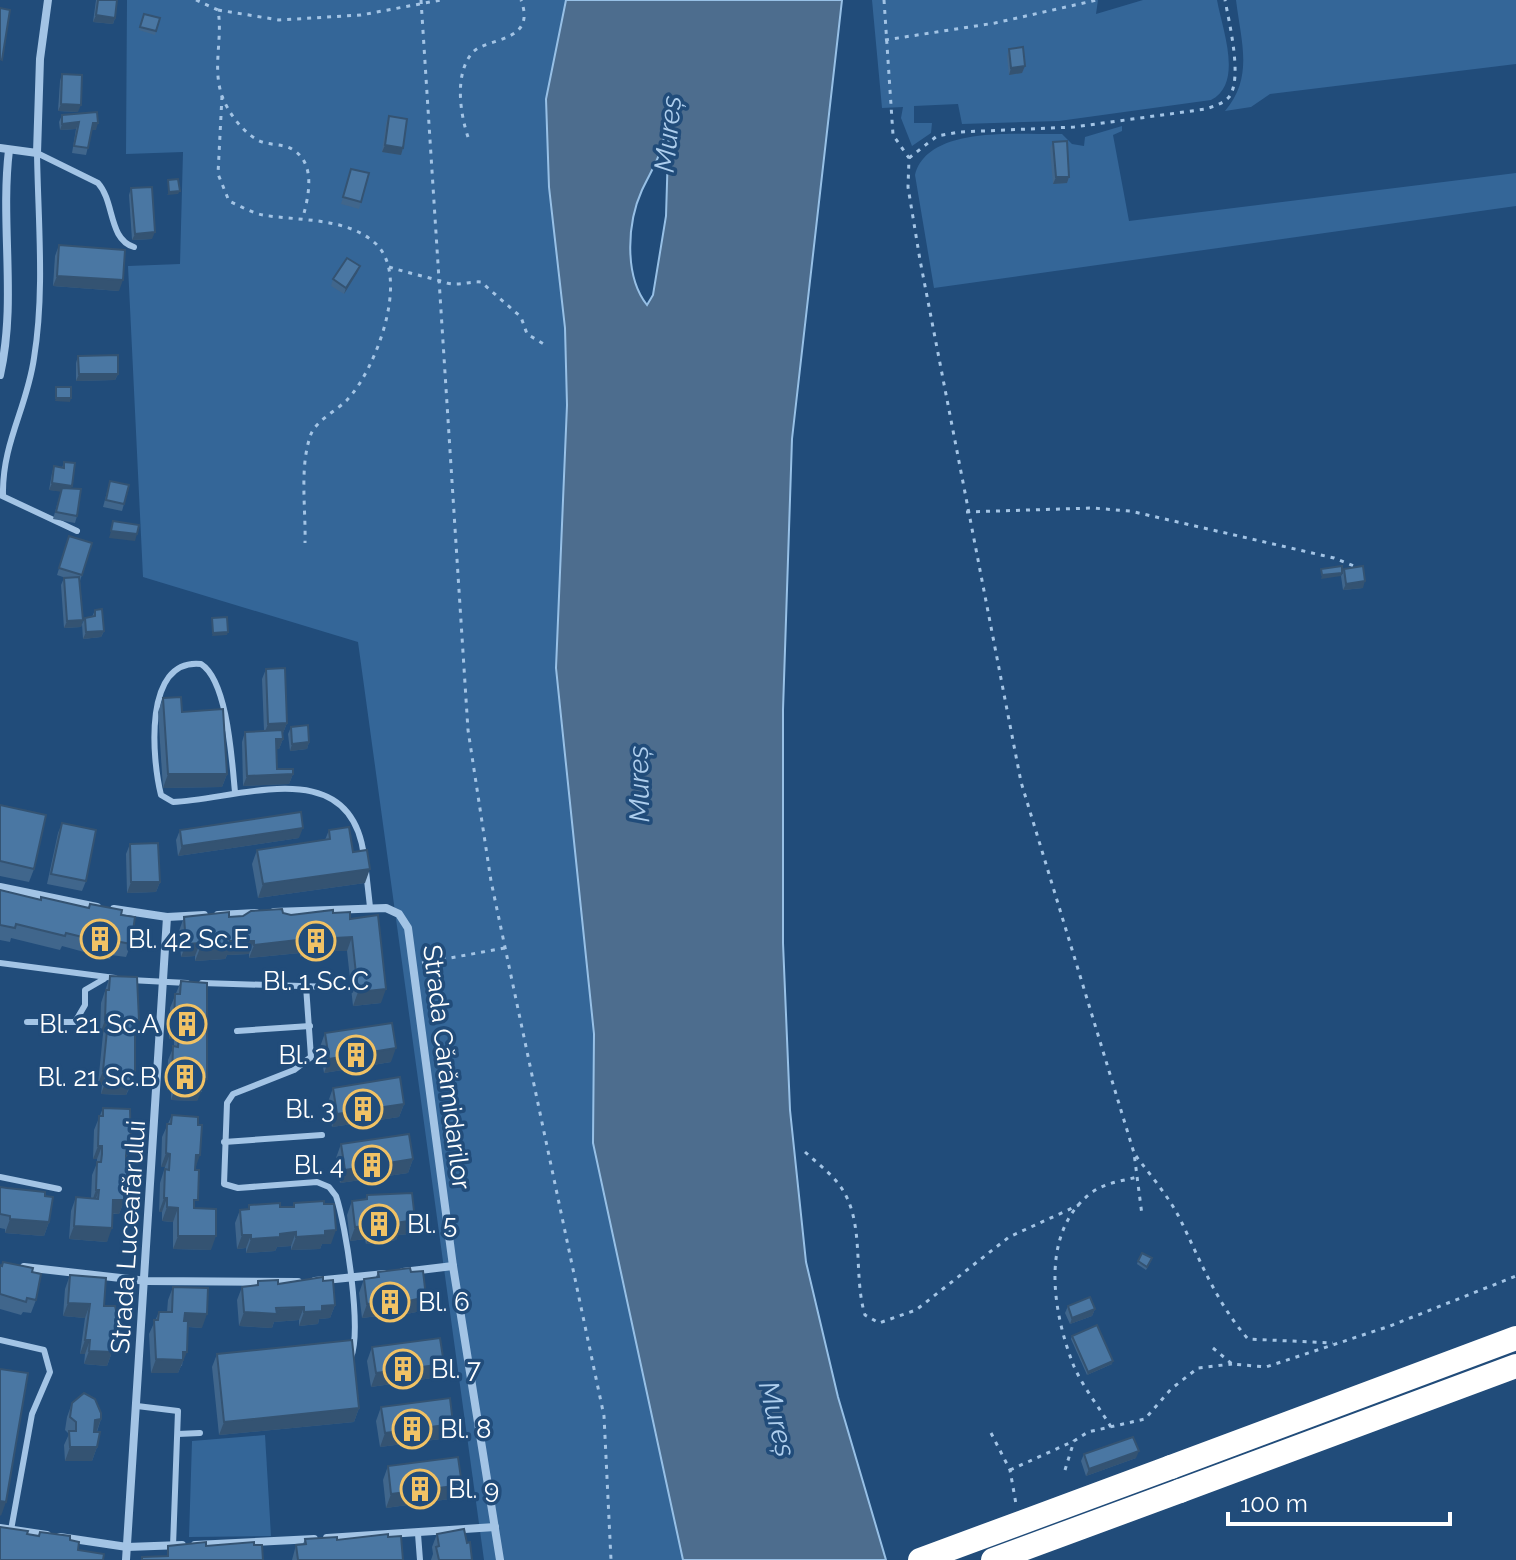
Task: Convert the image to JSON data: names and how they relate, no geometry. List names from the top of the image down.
{
  "streets": {
    "street": ["Strada Cărămidarilor", "Strada Luceafărului"]
  },
  "water": ["Mureș"],
  "places": {
    "building": [
      "Bl. 42 Sc.E",
      "Bl. 1 Sc.C",
      "Bl. 21 Sc.A",
      "Bl. 2",
      "Bl. 21 Sc.B",
      "Bl. 3",
      "Bl. 4",
      "Bl. 5",
      "Bl. 6",
      "Bl. 7",
      "Bl. 8",
      "Bl. 9"
    ]
  },
  "scale_bar": "100 m"
}
